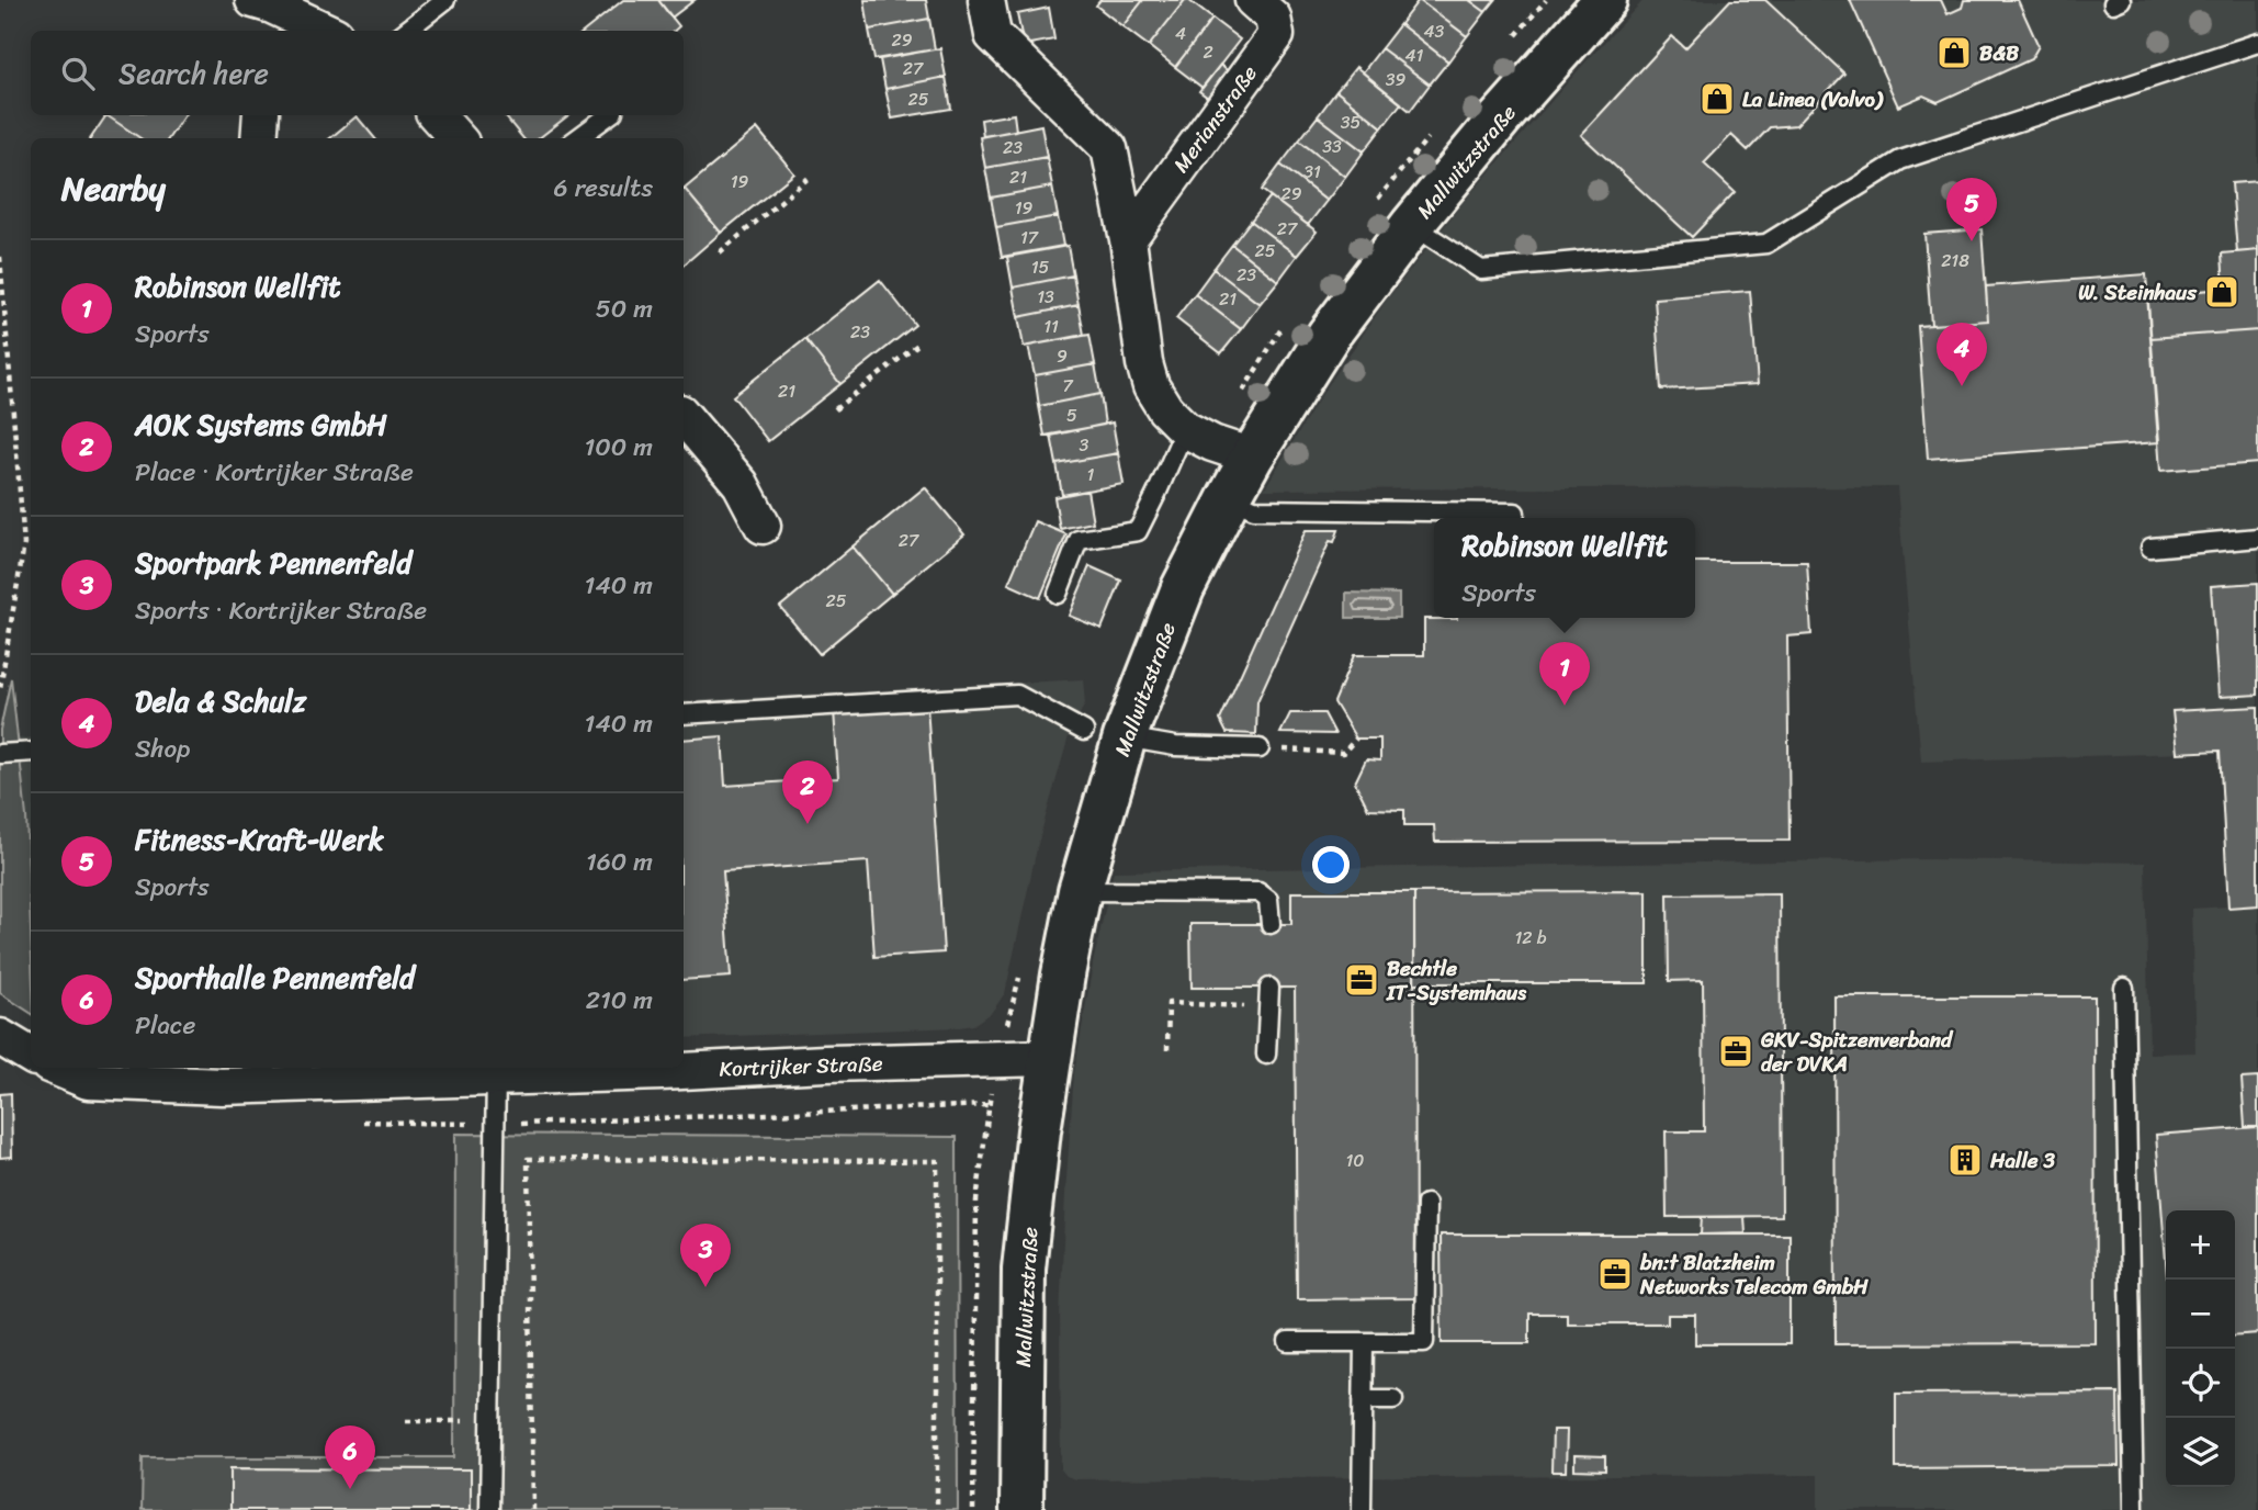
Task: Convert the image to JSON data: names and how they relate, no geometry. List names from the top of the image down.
{
  "streets": {
    "street": ["Merianstraße", "Mallwitzstraße", "Kortrijker Straße"]
  },
  "crossings": [
    ["Mallwitzstraße", "Kortrijker Straße"]
  ],
  "places": {
    "shop": ["B&B", "La Linea (Volvo)", "W. Steinhaus"],
    "office": ["Bechtle IT-Systemhaus", "GKV-Spitzenverband der DVKA", "bn:t Blatzheim Networks Telecom GmbH"],
    "building": ["Halle 3"]
  },
  "house_numbers": [
    "43",
    "4",
    "29",
    "2",
    "41",
    "27",
    "39",
    "25",
    "35",
    "33",
    "23",
    "31",
    "21",
    "19",
    "29",
    "19",
    "27",
    "17",
    "25",
    "218",
    "15",
    "23",
    "13",
    "21",
    "11",
    "23",
    "9",
    "7",
    "21",
    "5",
    "3",
    "1",
    "27",
    "25",
    "12 b",
    "10"
  ],
  "page": {
    "search": "Search here",
    "heading": ["Nearby", "6 results"],
    "pins": [
      "5",
      "4",
      "1",
      "2",
      "3",
      "6"
    ],
    "list": [
      {
        "mark": "1",
        "name": "Robinson Wellfit",
        "note": "Sports",
        "value": "50 m"
      },
      {
        "mark": "2",
        "name": "AOK Systems GmbH",
        "note": "Place · Kortrijker Straße",
        "value": "100 m"
      },
      {
        "mark": "3",
        "name": "Sportpark Pennenfeld",
        "note": "Sports · Kortrijker Straße",
        "value": "140 m"
      },
      {
        "mark": "4",
        "name": "Dela & Schulz",
        "note": "Shop",
        "value": "140 m"
      },
      {
        "mark": "5",
        "name": "Fitness-Kraft-Werk",
        "note": "Sports",
        "value": "160 m"
      },
      {
        "mark": "6",
        "name": "Sporthalle Pennenfeld",
        "note": "Place",
        "value": "210 m"
      }
    ],
    "popup": ["Robinson Wellfit", "Sports"],
    "map_buttons": ["+", "−"]
  }
}
